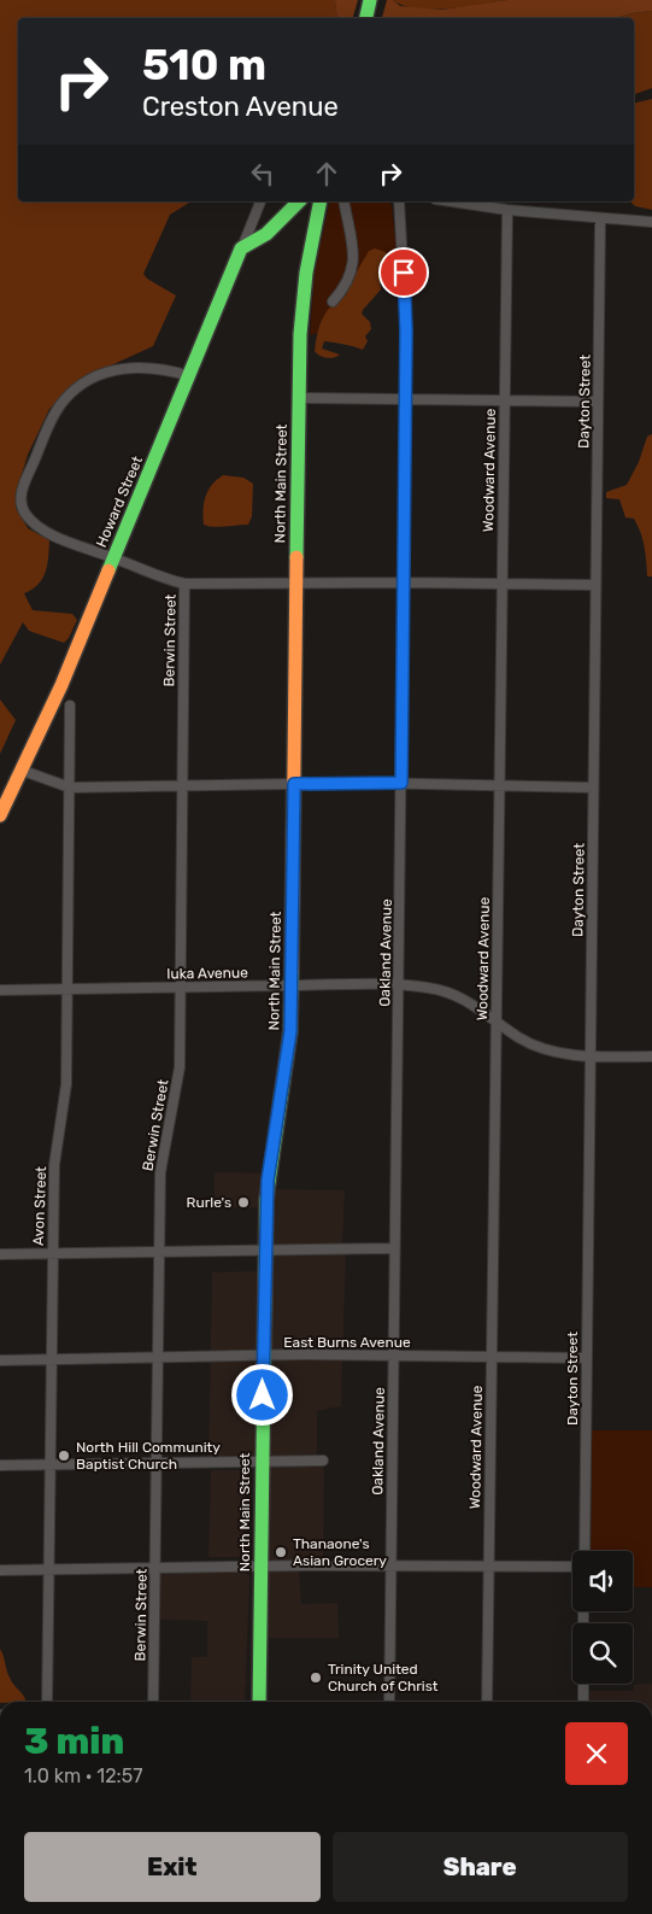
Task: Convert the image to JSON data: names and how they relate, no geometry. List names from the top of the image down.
{
  "streets": {
    "main road": ["North Main Street", "Howard Street"],
    "street": [
      "Dayton Street",
      "Woodward Avenue",
      "Berwin Street",
      "Oakland Avenue",
      "Iuka Avenue",
      "Avon Street",
      "East Burns Avenue"
    ]
  },
  "crossings": [
    ["Dayton Street", "Iuka Avenue"],
    ["Dayton Street", "East Burns Avenue"],
    ["Woodward Avenue", "Iuka Avenue"],
    ["Woodward Avenue", "East Burns Avenue"],
    ["North Main Street", "Iuka Avenue"],
    ["North Main Street", "East Burns Avenue"],
    ["Berwin Street", "Iuka Avenue"],
    ["Berwin Street", "East Burns Avenue"],
    ["Oakland Avenue", "Iuka Avenue"],
    ["Oakland Avenue", "East Burns Avenue"],
    ["Iuka Avenue", "Avon Street"],
    ["Avon Street", "East Burns Avenue"]
  ],
  "places": [
    "Rurle's",
    "North Hill Community Baptist Church",
    "Thanaone's Asian Grocery",
    "Trinity United Church of Christ"
  ],
  "page": {
    "turn": ["510 m", "Creston Avenue"],
    "heading": ["3 min", "1.0 km · 12:57"],
    "buttons": ["Exit", "Share"]
  }
}
